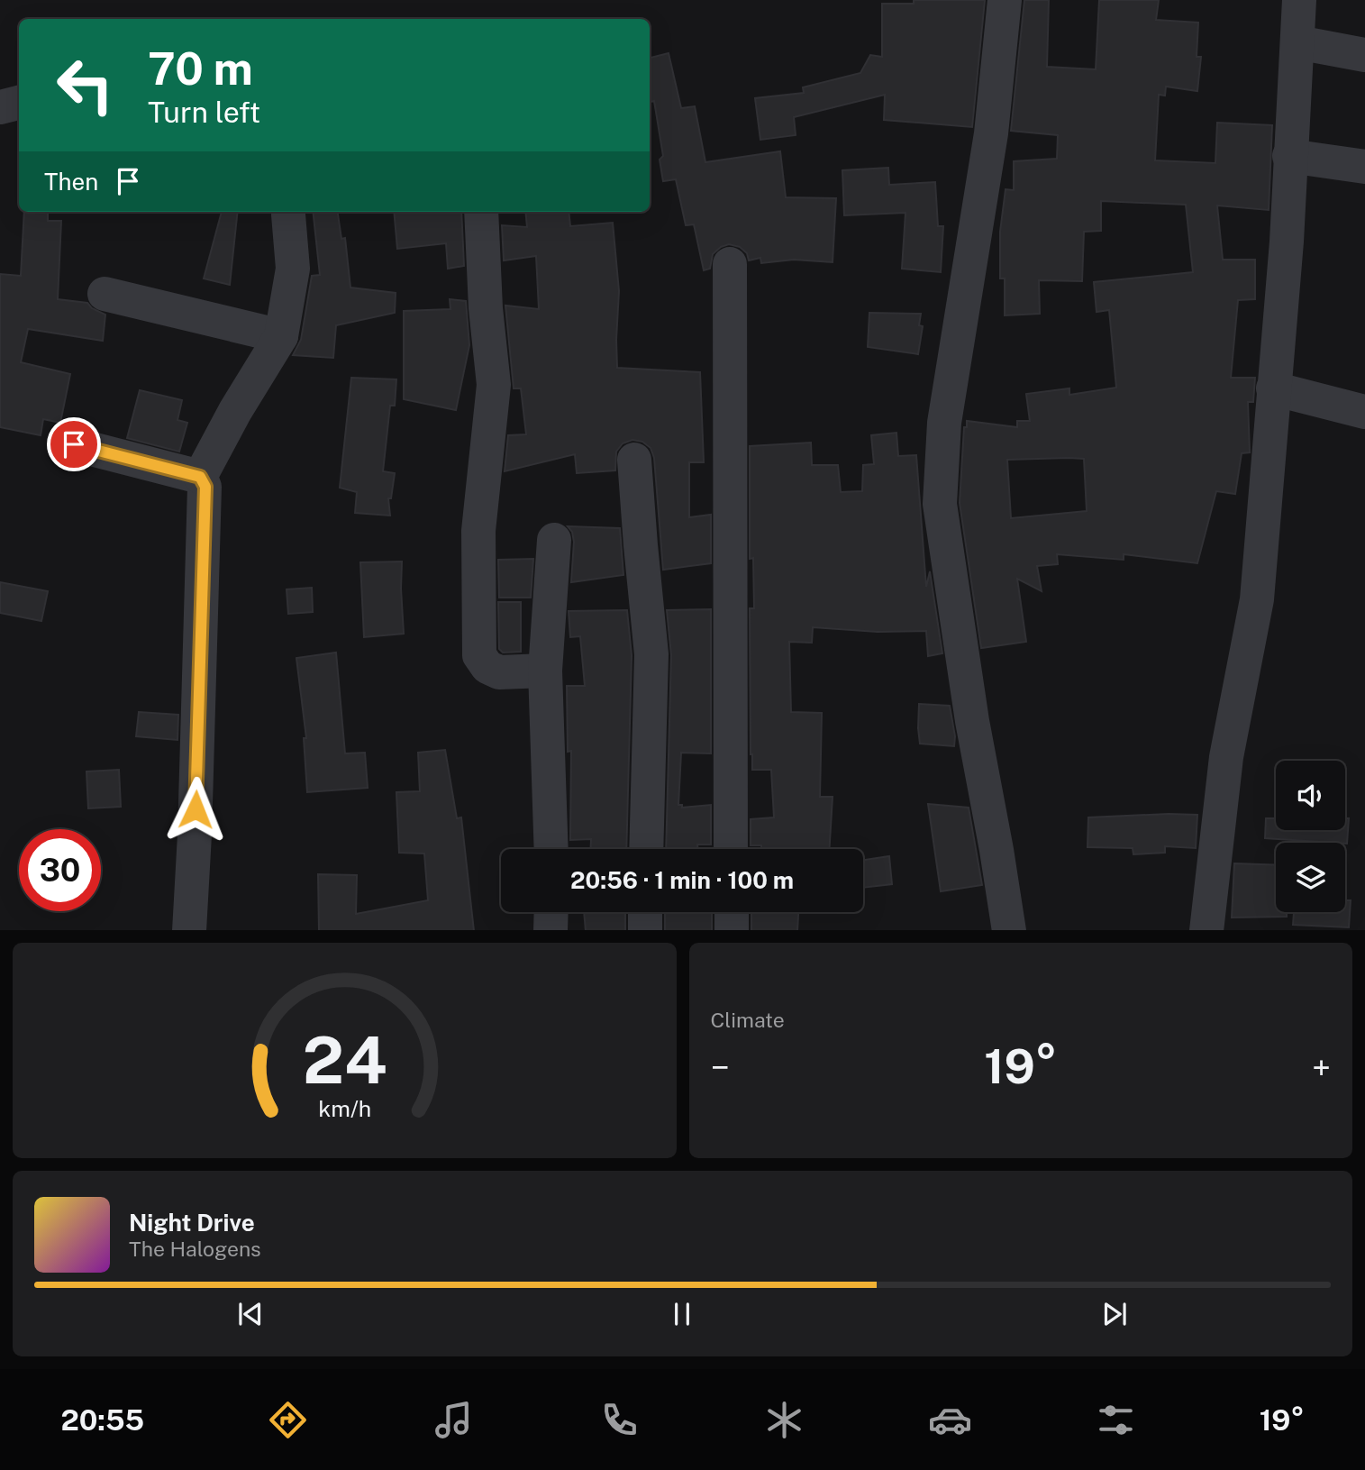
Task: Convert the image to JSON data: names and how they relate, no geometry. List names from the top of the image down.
{
  "page": {
    "turn": ["70 m", "Turn left"],
    "then": "Then",
    "limit": "30",
    "trip": "20:56 · 1 min · 100 m",
    "tile": "Climate",
    "heat": ["−", "19°", "+"],
    "song": ["Night Drive", "The Halogens"],
    "tabs": ["20:55", "19°"],
    "gauge": ["24", "km/h"]
  }
}
